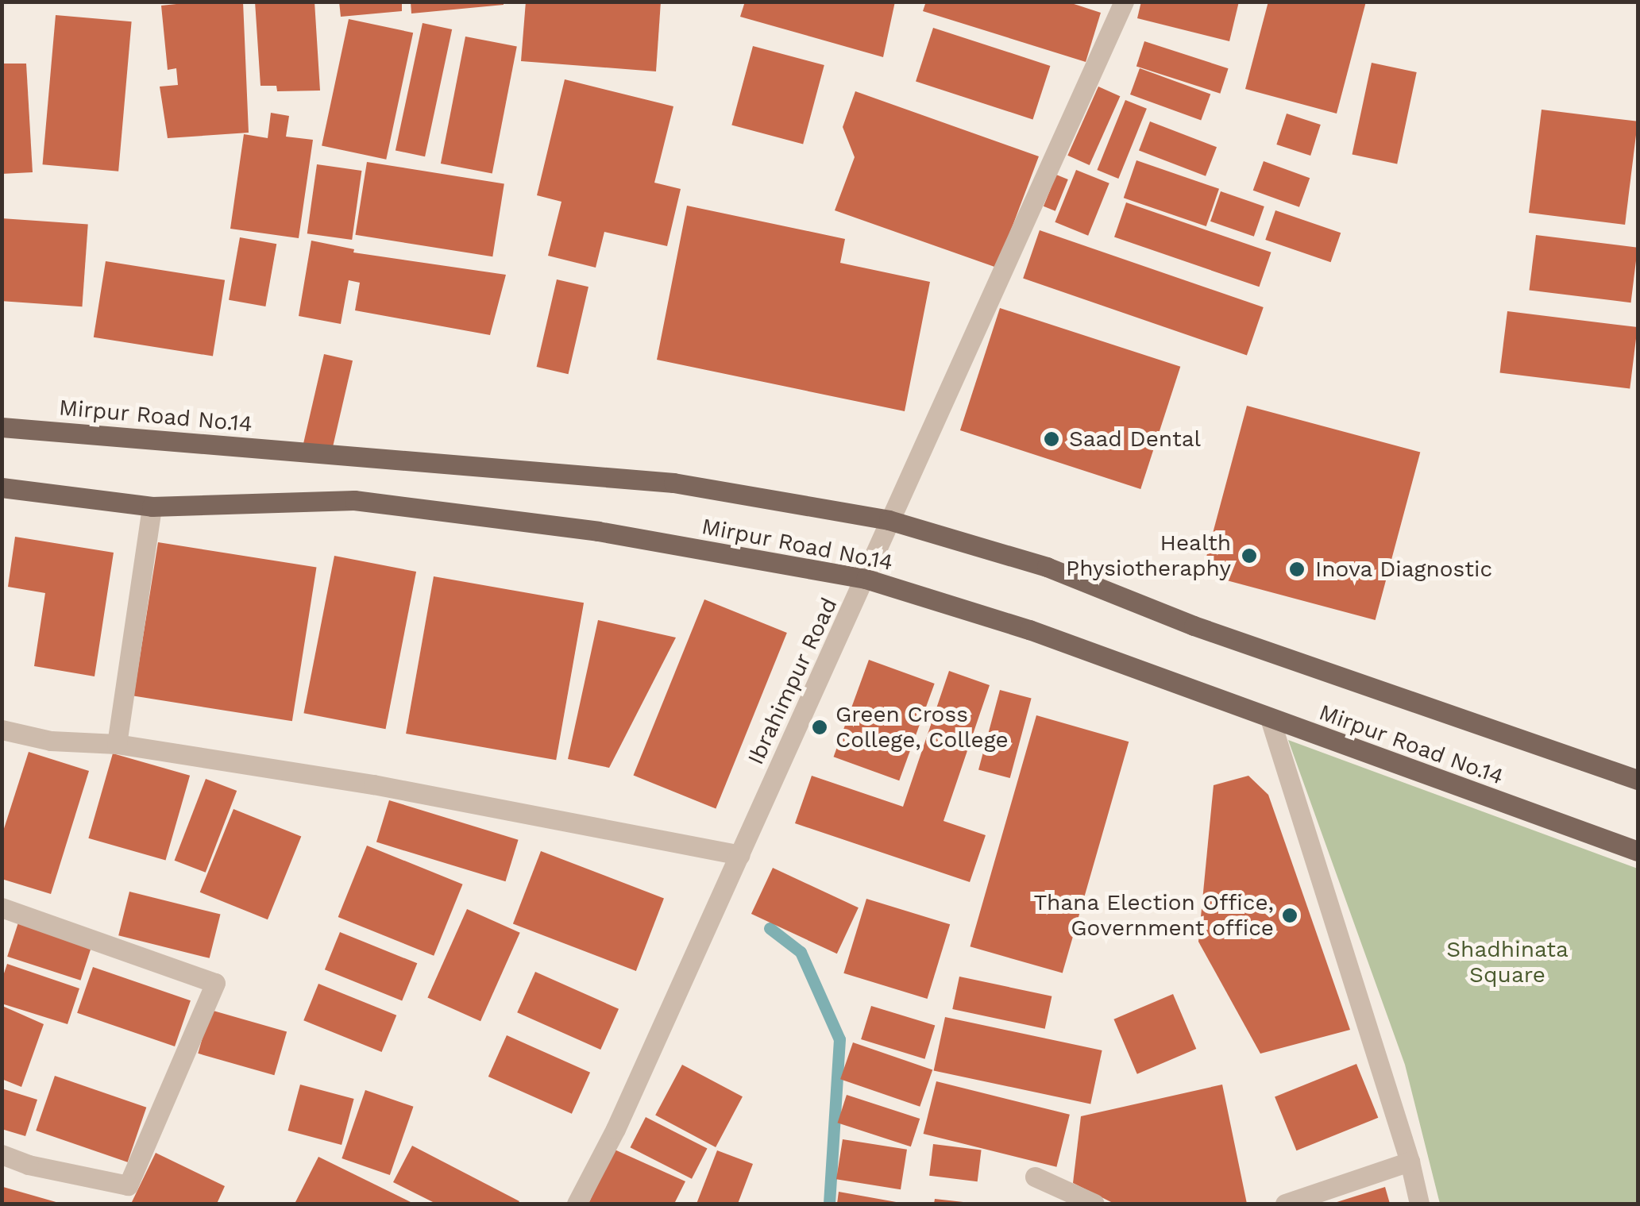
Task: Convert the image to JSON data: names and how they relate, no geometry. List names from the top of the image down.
{
  "streets": {
    "main road": ["Mirpur Road No.14"],
    "street": ["Ibrahimpur Road"]
  },
  "crossings": [
    ["Mirpur Road No.14", "Ibrahimpur Road"]
  ],
  "parks": ["Shadhinata Square"],
  "places": [
    "Saad Dental",
    "Health Physiotheraphy",
    "Inova Diagnostic",
    "Green Cross College, College",
    "Thana Election Office, Government office"
  ]
}
